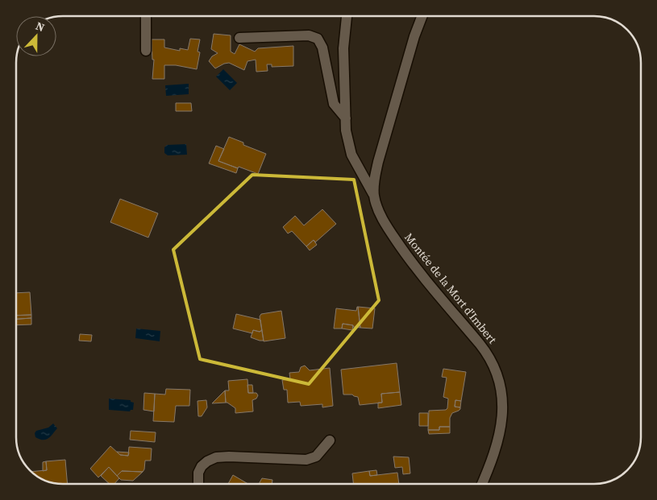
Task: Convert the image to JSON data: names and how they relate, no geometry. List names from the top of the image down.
{
  "streets": {
    "street": ["Montée de la Mort d'Imbert"]
  },
  "north": "top"
}
